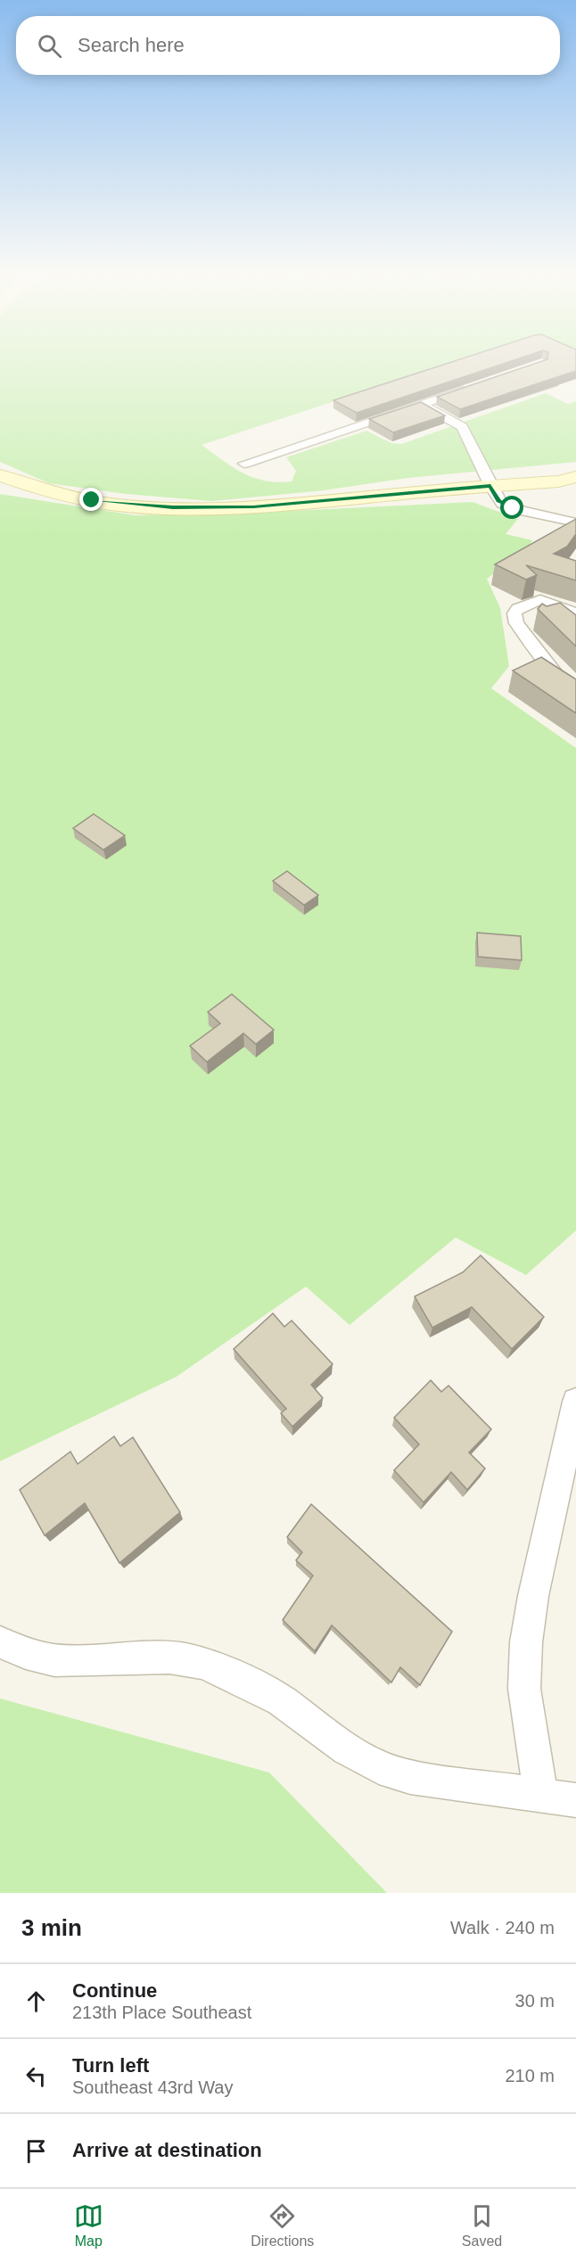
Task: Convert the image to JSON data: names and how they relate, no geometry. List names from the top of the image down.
{
  "page": {
    "search": "Search here",
    "heading": ["3 min", "Walk · 240 m"],
    "list": [
      ["Continue", "213th Place Southeast", "30 m"],
      ["Turn left", "Southeast 43rd Way", "210 m"],
      "Arrive at destination"
    ],
    "nav": ["Map", "Directions", "Saved"]
  }
}
